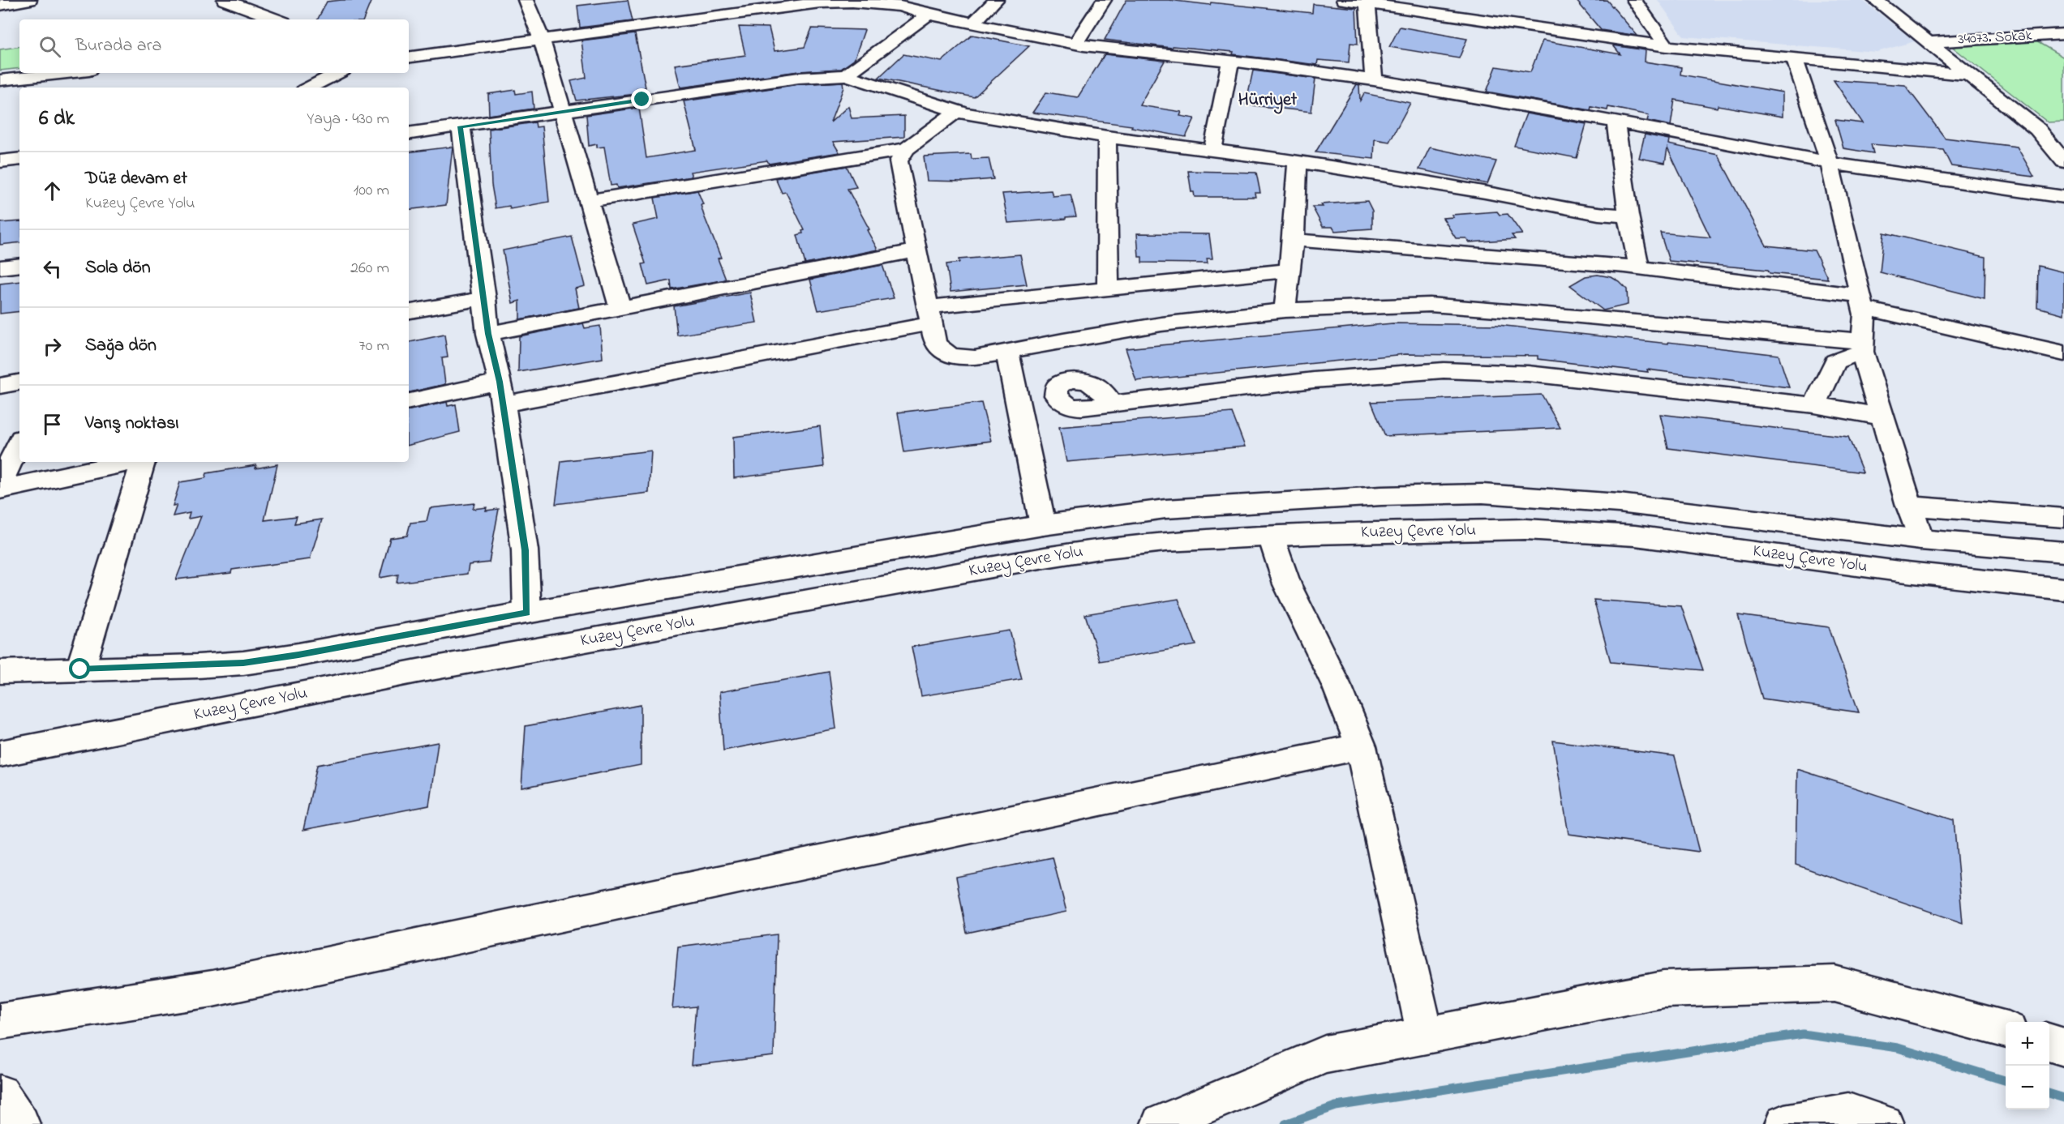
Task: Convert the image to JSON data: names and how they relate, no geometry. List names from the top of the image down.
{
  "streets": {
    "street": ["34073. Sokak", "Kuzey Çevre Yolu"]
  },
  "districts": ["Hürriyet"],
  "page": {
    "search": "Burada ara",
    "heading": ["6 dk", "Yaya · 430 m"],
    "list": [
      ["Düz devam et", "Kuzey Çevre Yolu", "100 m"],
      ["Sola dön", "260 m"],
      ["Sağa dön", "70 m"],
      "Varış noktası"
    ],
    "map_buttons": ["+", "−"]
  }
}
